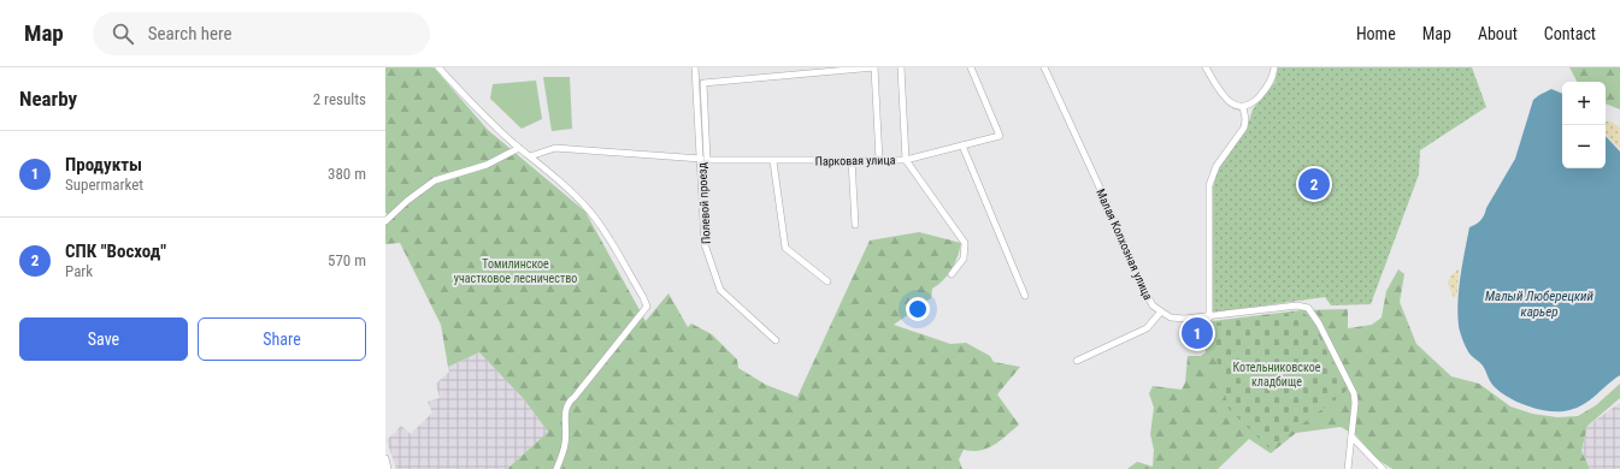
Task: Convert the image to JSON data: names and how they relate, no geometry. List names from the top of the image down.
{
  "streets": {
    "street": ["Парковая улица", "Полевой проезд", "Малая Колхозная улица"]
  },
  "crossings": [
    ["Парковая улица", "Полевой проезд"]
  ],
  "water": ["Малый Люберецкий карьер"],
  "parks": ["Томилинское участковое лесничество", "Котельниковское кладбище"],
  "page": {
    "header": "Map",
    "search": "Search here",
    "nav": [
      "Home",
      "Map",
      "About",
      "Contact"
    ],
    "heading": ["Nearby", "2 results"],
    "map_buttons": ["+", "−"],
    "list": [
      {
        "mark": "1",
        "name": "Продукты",
        "note": "Supermarket",
        "value": "380 m"
      },
      {
        "mark": "2",
        "name": "СПК \"Восход\"",
        "note": "Park",
        "value": "570 m"
      }
    ],
    "pins": ["2", "1"],
    "buttons": ["Save", "Share"]
  }
}
